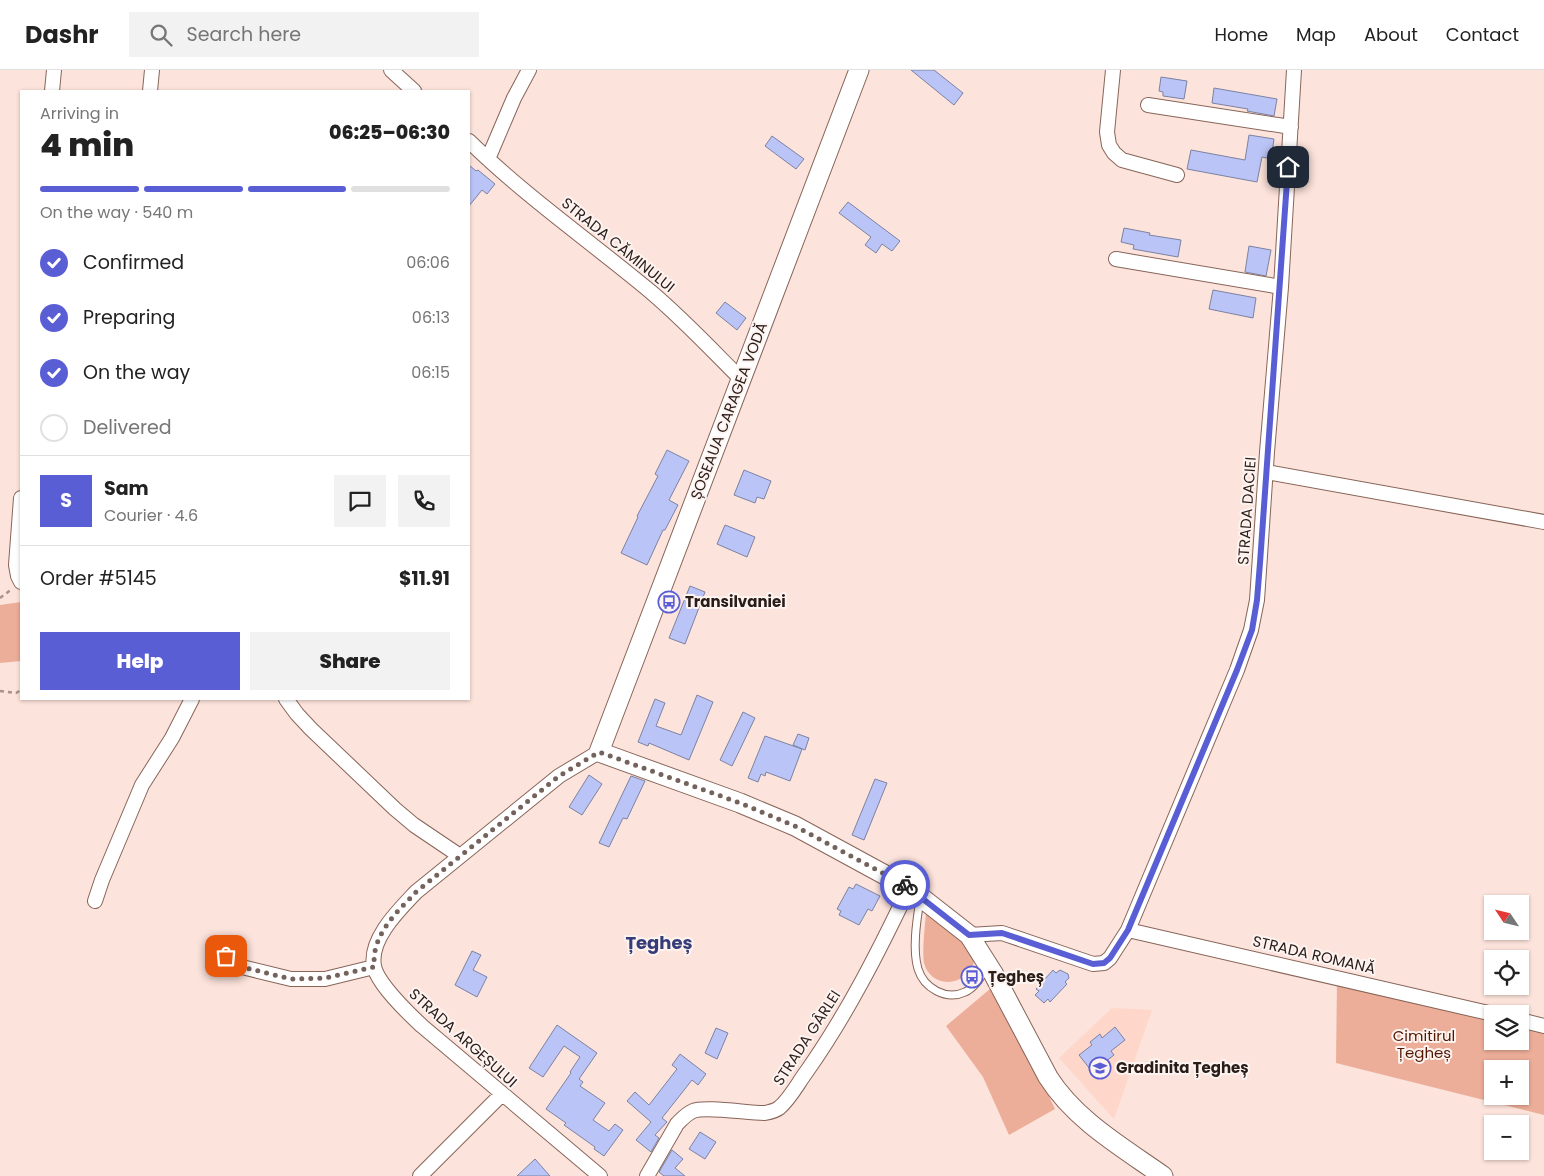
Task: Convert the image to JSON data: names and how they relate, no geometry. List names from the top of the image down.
{
  "streets": {
    "street": [
      "STRADA CĂMINULUI",
      "ȘOSEAUA CARAGEA VODĂ",
      "STRADA DACIEI",
      "STRADA ROMANĂ",
      "STRADA ARGEȘULUI",
      "STRADA GÂRLEI"
    ]
  },
  "crossings": [
    ["STRADA CĂMINULUI", "ȘOSEAUA CARAGEA VODĂ"],
    ["STRADA DACIEI", "STRADA ROMANĂ"]
  ],
  "districts": ["Țegheș"],
  "parks": ["Cimitirul Țegheș"],
  "places": {
    "bus stop": ["Transilvaniei", "Țegheș"],
    "school or university": ["Gradinita Țegheș"]
  },
  "north": "top left",
  "page": {
    "header": "Dashr",
    "search": "Search here",
    "nav": [
      "Home",
      "Map",
      "About",
      "Contact"
    ],
    "heading": ["4 min", "Arriving in", "06:25–06:30"],
    "panel": [
      "Sam",
      "Courier · 4.6",
      "Order #5145",
      "$11.91"
    ],
    "bar": "On the way · 540 m",
    "list": [
      ["Confirmed", "06:06"],
      ["Preparing", "06:13"],
      ["On the way", "06:15"],
      "Delivered"
    ],
    "round": "S",
    "buttons": ["Help", "Share"],
    "map_buttons": ["+", "−"]
  }
}
